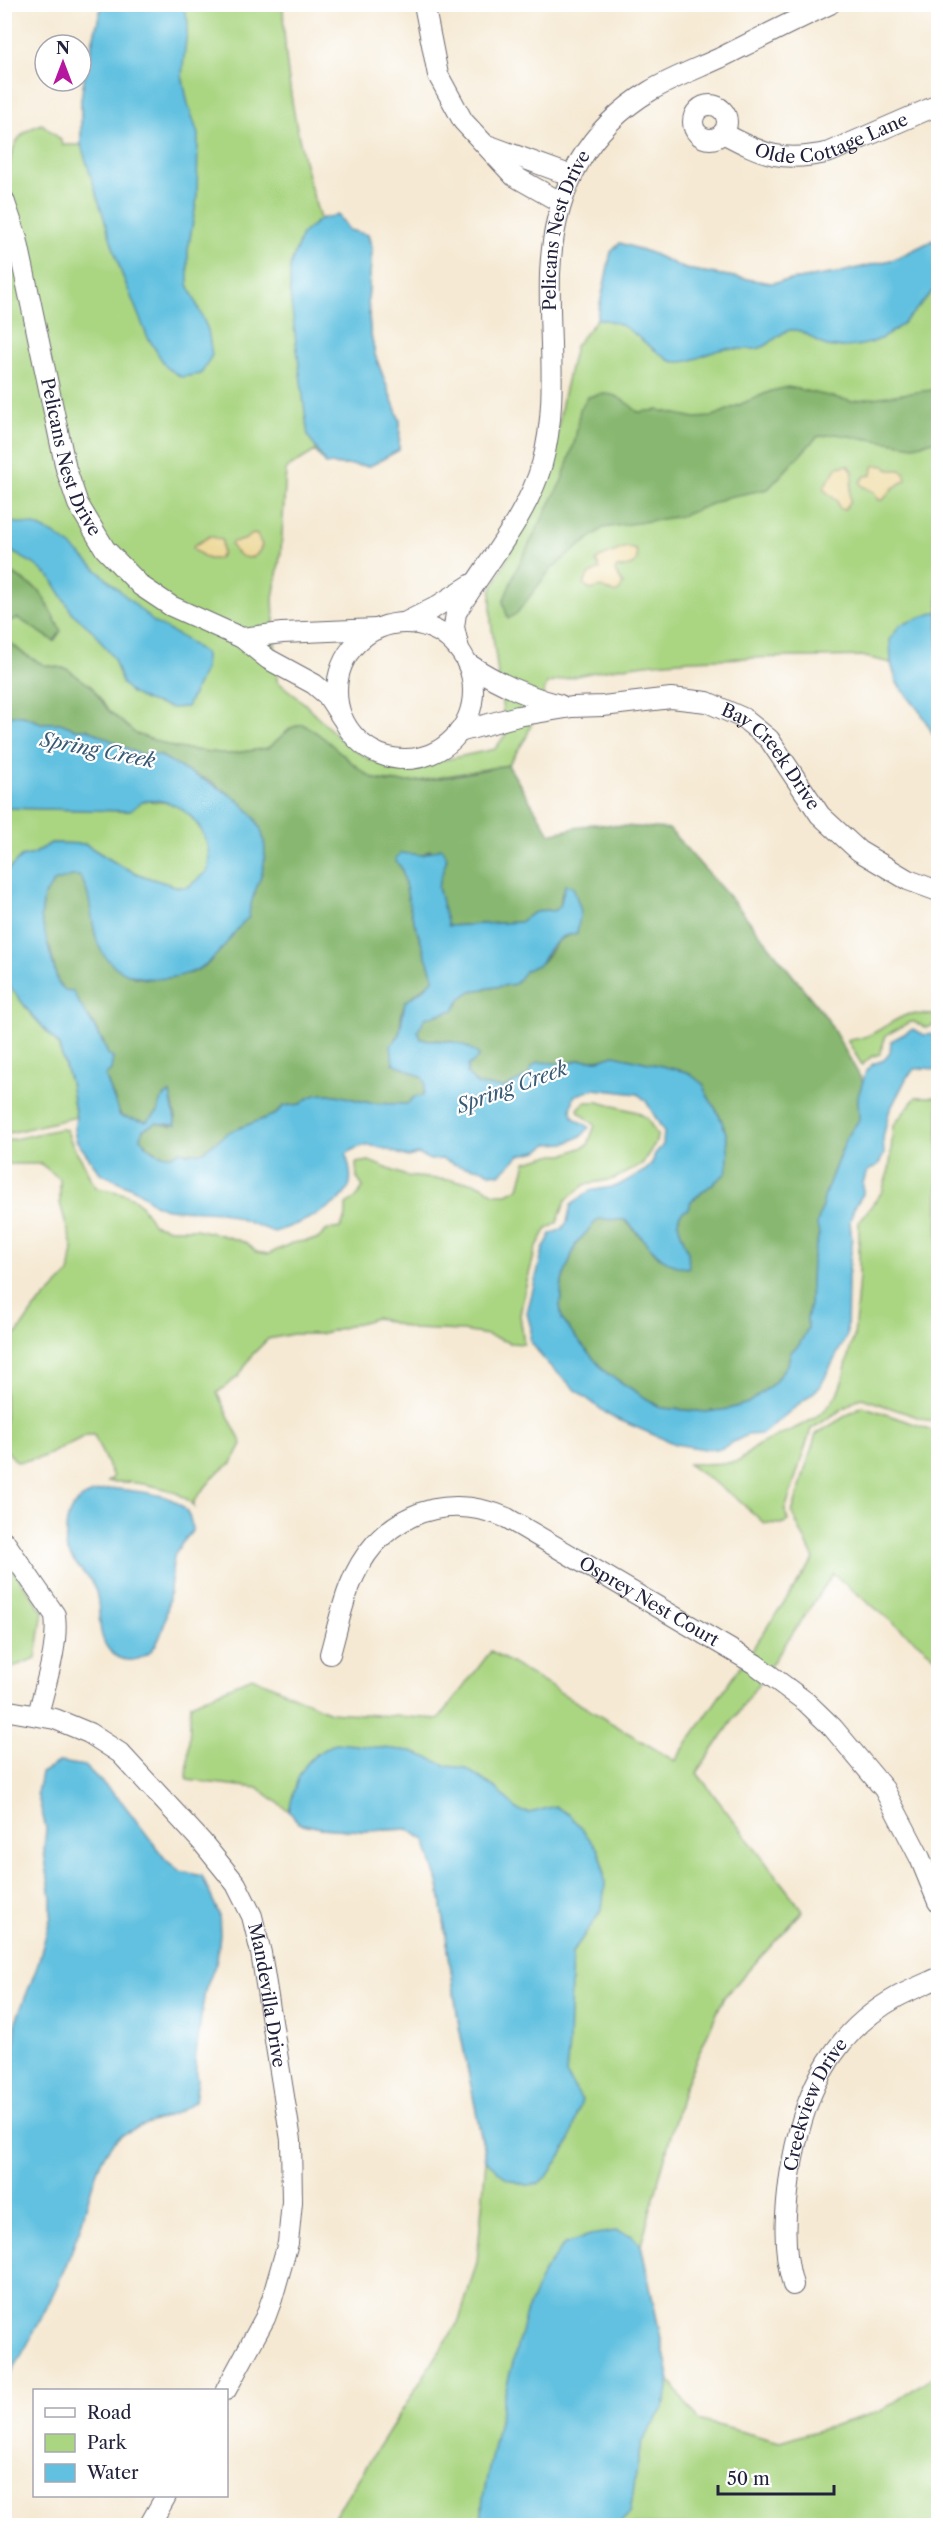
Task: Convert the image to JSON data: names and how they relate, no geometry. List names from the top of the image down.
{
  "streets": {
    "street": [
      "Olde Cottage Lane",
      "Pelicans Nest Drive",
      "Bay Creek Drive",
      "Osprey Nest Court",
      "Mandevilla Drive",
      "Creekview Drive"
    ]
  },
  "crossings": [
    ["Pelicans Nest Drive", "Bay Creek Drive"]
  ],
  "water": ["Spring Creek"],
  "legend": ["Road", "Park", "Water"],
  "scale_bar": "50 m",
  "north": "top"
}
